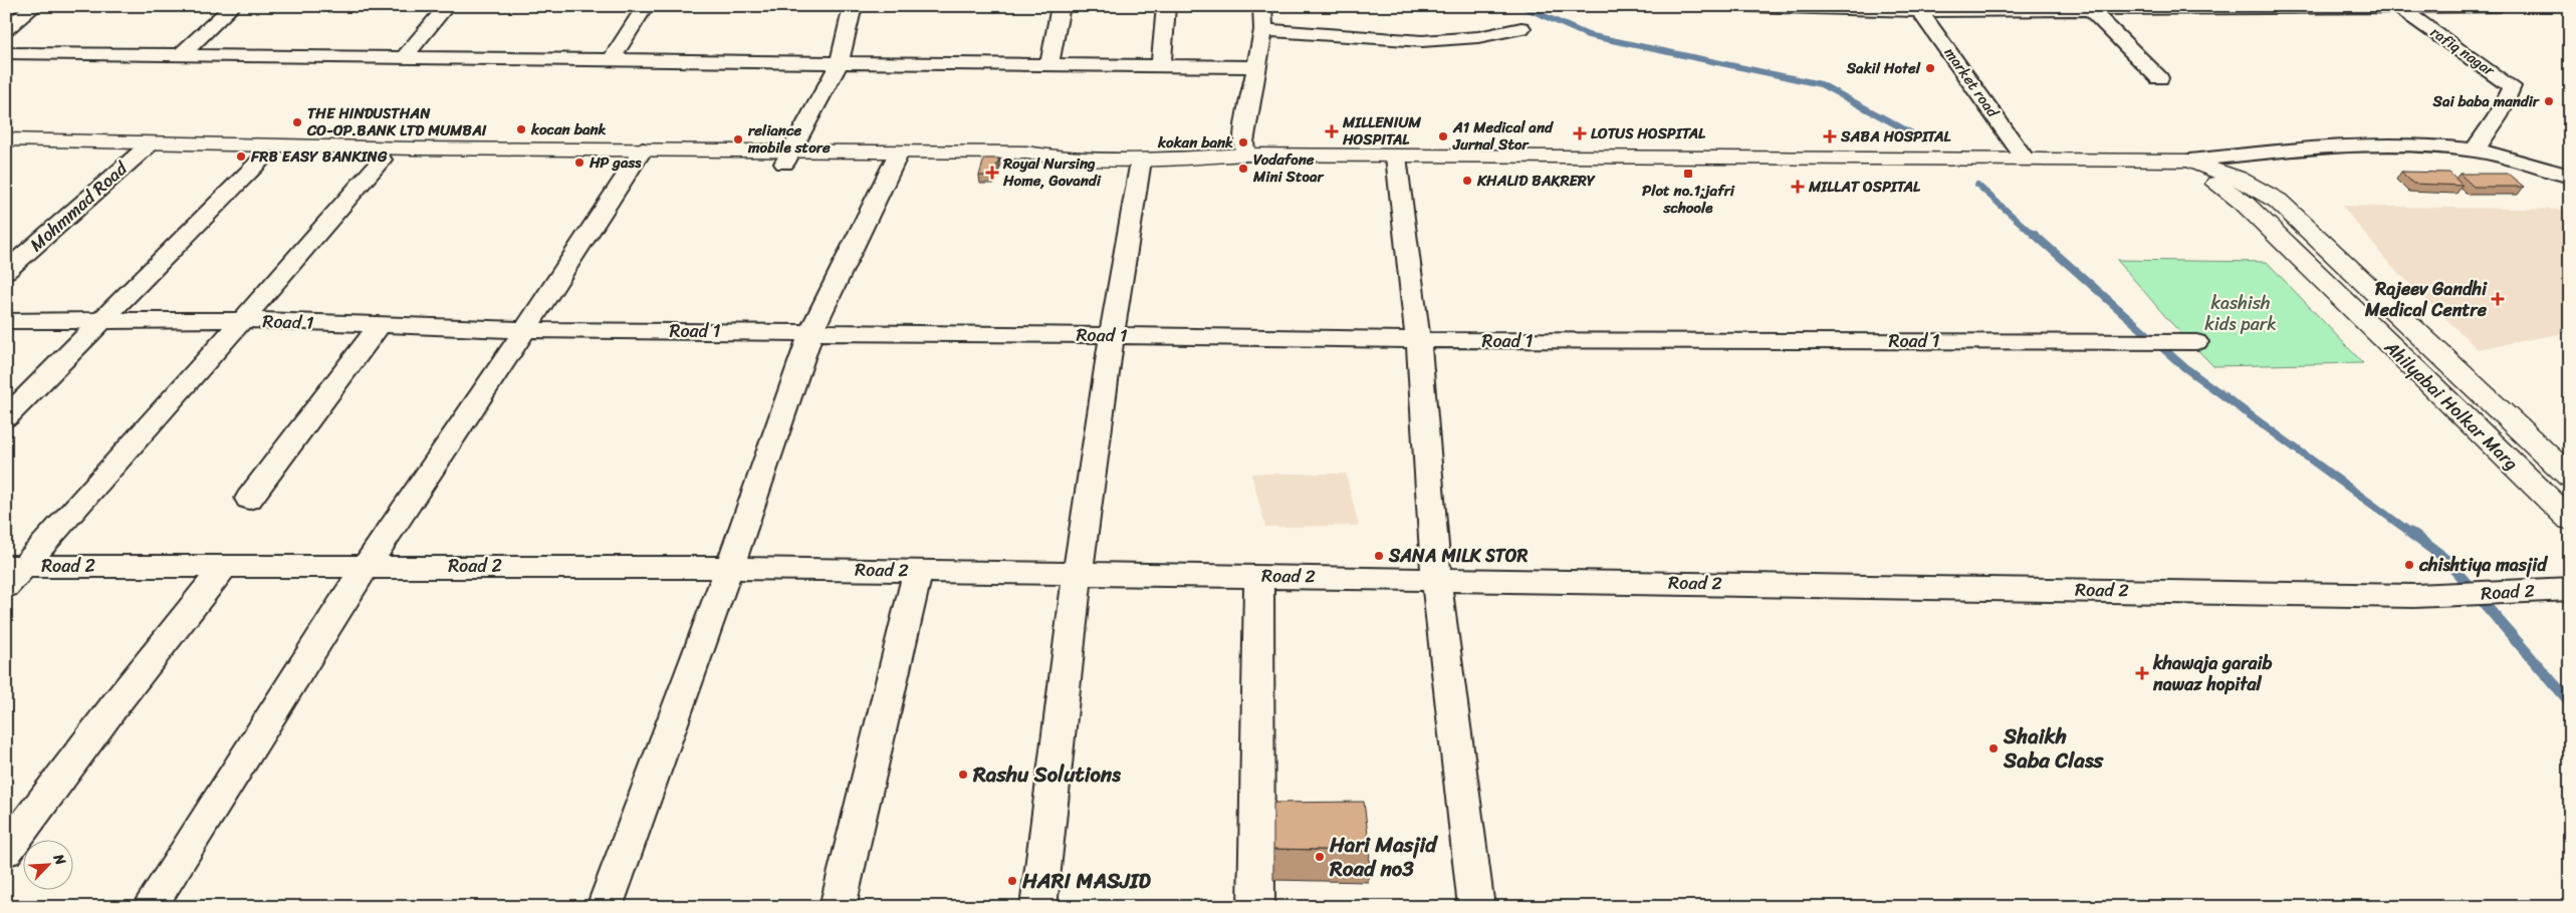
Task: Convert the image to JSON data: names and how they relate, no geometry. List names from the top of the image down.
{
  "streets": {
    "street": [
      "rafiq nagar",
      "market road",
      "Mohmmad Road",
      "Road 1",
      "Ahilyabai Holkar Marg",
      "Road 2"
    ]
  },
  "parks": ["kashish kids park"],
  "places": {
    "other": [
      "Sakil Hotel",
      "Sai baba mandir",
      "THE HINDUSTHAN CO-OP.BANK LTD MUMBAI",
      "kocan bank",
      "A1 Medical and Jurnal Stor",
      "reliance mobile store",
      "kokan bank",
      "FRB EASY BANKING",
      "HP gass",
      "Vodafone Mini Stoar",
      "KHALID BAKRERY",
      "SANA MILK STOR",
      "chishtiya masjid",
      "Shaikh Saba Class",
      "Rashu Solutions",
      "Hari Masjid Road no3",
      "HARI MASJID"
    ],
    "health": [
      "MILLENIUM HOSPITAL",
      "LOTUS HOSPITAL",
      "SABA HOSPITAL",
      "Royal Nursing Home, Govandi",
      "MILLAT OSPITAL",
      "Rajeev Gandhi Medical Centre",
      "khawaja garaib nawaz hopital"
    ],
    "transit": ["Plot no.1;jafri schoole"]
  },
  "north": "top right"
}
